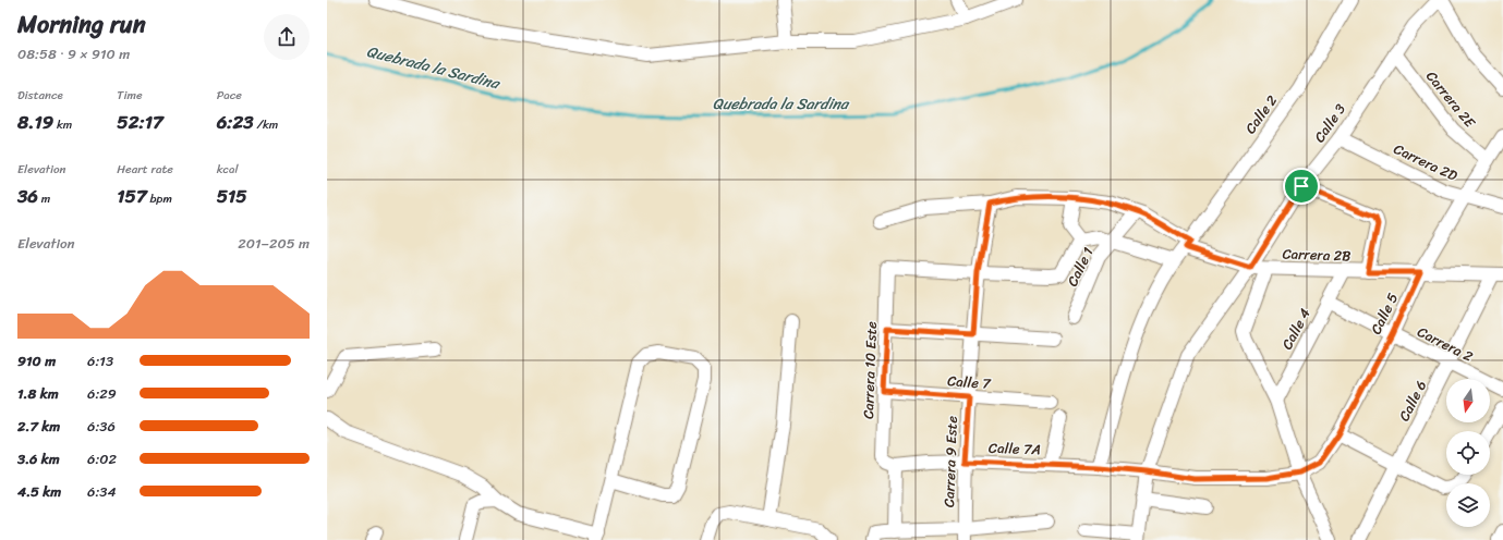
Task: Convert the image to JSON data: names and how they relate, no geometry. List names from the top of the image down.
{
  "streets": {
    "street": [
      "Carrera 2E",
      "Calle 2",
      "Calle 3",
      "Carrera 2D",
      "Carrera 2B",
      "Calle 1",
      "Calle 5",
      "Calle 4",
      "Carrera 2",
      "Carrera 10 Este",
      "Calle 7",
      "Calle 6",
      "Calle 7A",
      "Carrera 9 Este"
    ]
  },
  "crossings": [
    ["Carrera 2E", "Calle 3"],
    ["Carrera 2E", "Calle 5"],
    ["Calle 2", "Carrera 2B"],
    ["Calle 2", "Calle 7A"],
    ["Calle 3", "Carrera 2D"],
    ["Calle 3", "Carrera 2B"],
    ["Calle 3", "Calle 5"],
    ["Calle 3", "Calle 7A"],
    ["Carrera 2D", "Calle 5"],
    ["Carrera 2B", "Calle 1"],
    ["Carrera 2B", "Calle 5"],
    ["Carrera 2B", "Calle 4"],
    ["Carrera 2B", "Calle 6"],
    ["Carrera 2B", "Carrera 9 Este"],
    ["Calle 5", "Carrera 2"],
    ["Calle 5", "Calle 7A"],
    ["Calle 4", "Carrera 2"],
    ["Carrera 2", "Calle 6"],
    ["Carrera 10 Este", "Calle 7"],
    ["Carrera 10 Este", "Calle 7A"],
    ["Carrera 10 Este", "Carrera 9 Este"],
    ["Calle 7", "Carrera 9 Este"],
    ["Calle 7A", "Carrera 9 Este"]
  ],
  "water": ["Quebrada la Sardina"],
  "north": "bottom",
  "page": {
    "heading": ["Morning run", "08:58 · 9 × 910 m"],
    "stats": [
      ["Distance", "8.19 km"],
      ["Time", "52:17"],
      ["Pace", "6:23 /km"],
      ["Elevation", "36 m"],
      ["Heart rate", "157 bpm"],
      ["kcal", "515"]
    ],
    "chart": ["Elevation", "201–205 m"],
    "list": [
      {
        "name": "910 m",
        "note": "6:13"
      },
      {
        "name": "1.8 km",
        "note": "6:29"
      },
      {
        "name": "2.7 km",
        "note": "6:36"
      },
      {
        "name": "3.6 km",
        "note": "6:02"
      },
      {
        "name": "4.5 km",
        "note": "6:34"
      }
    ]
  }
}
